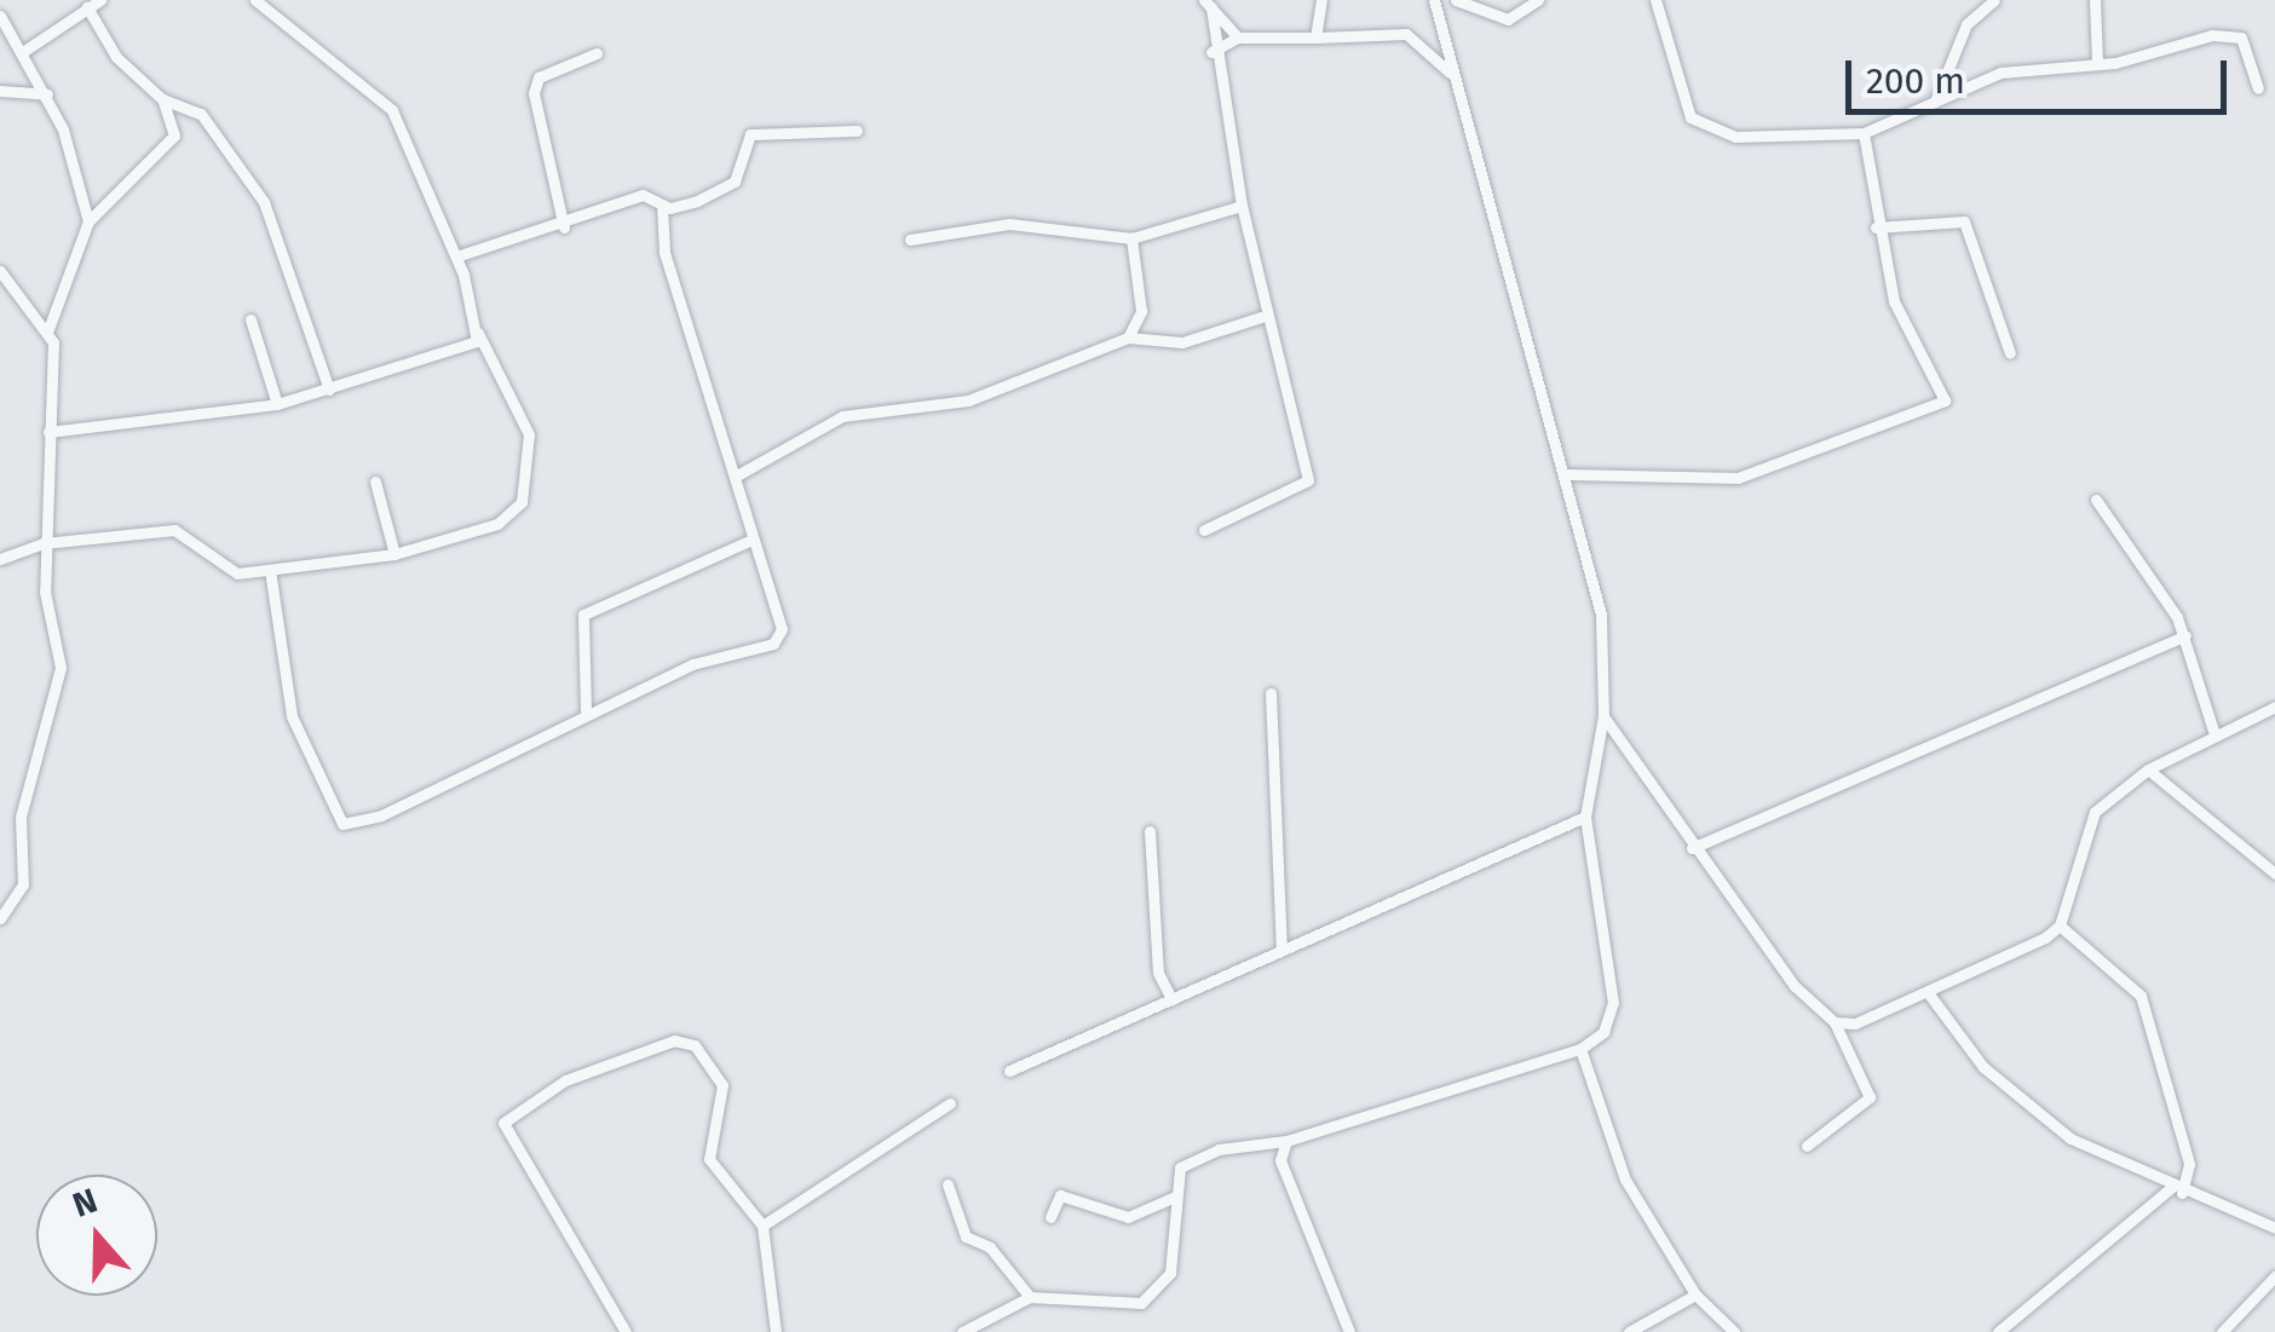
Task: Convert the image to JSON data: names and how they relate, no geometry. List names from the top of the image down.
{
  "scale_bar": "200 m",
  "north": "top"
}
